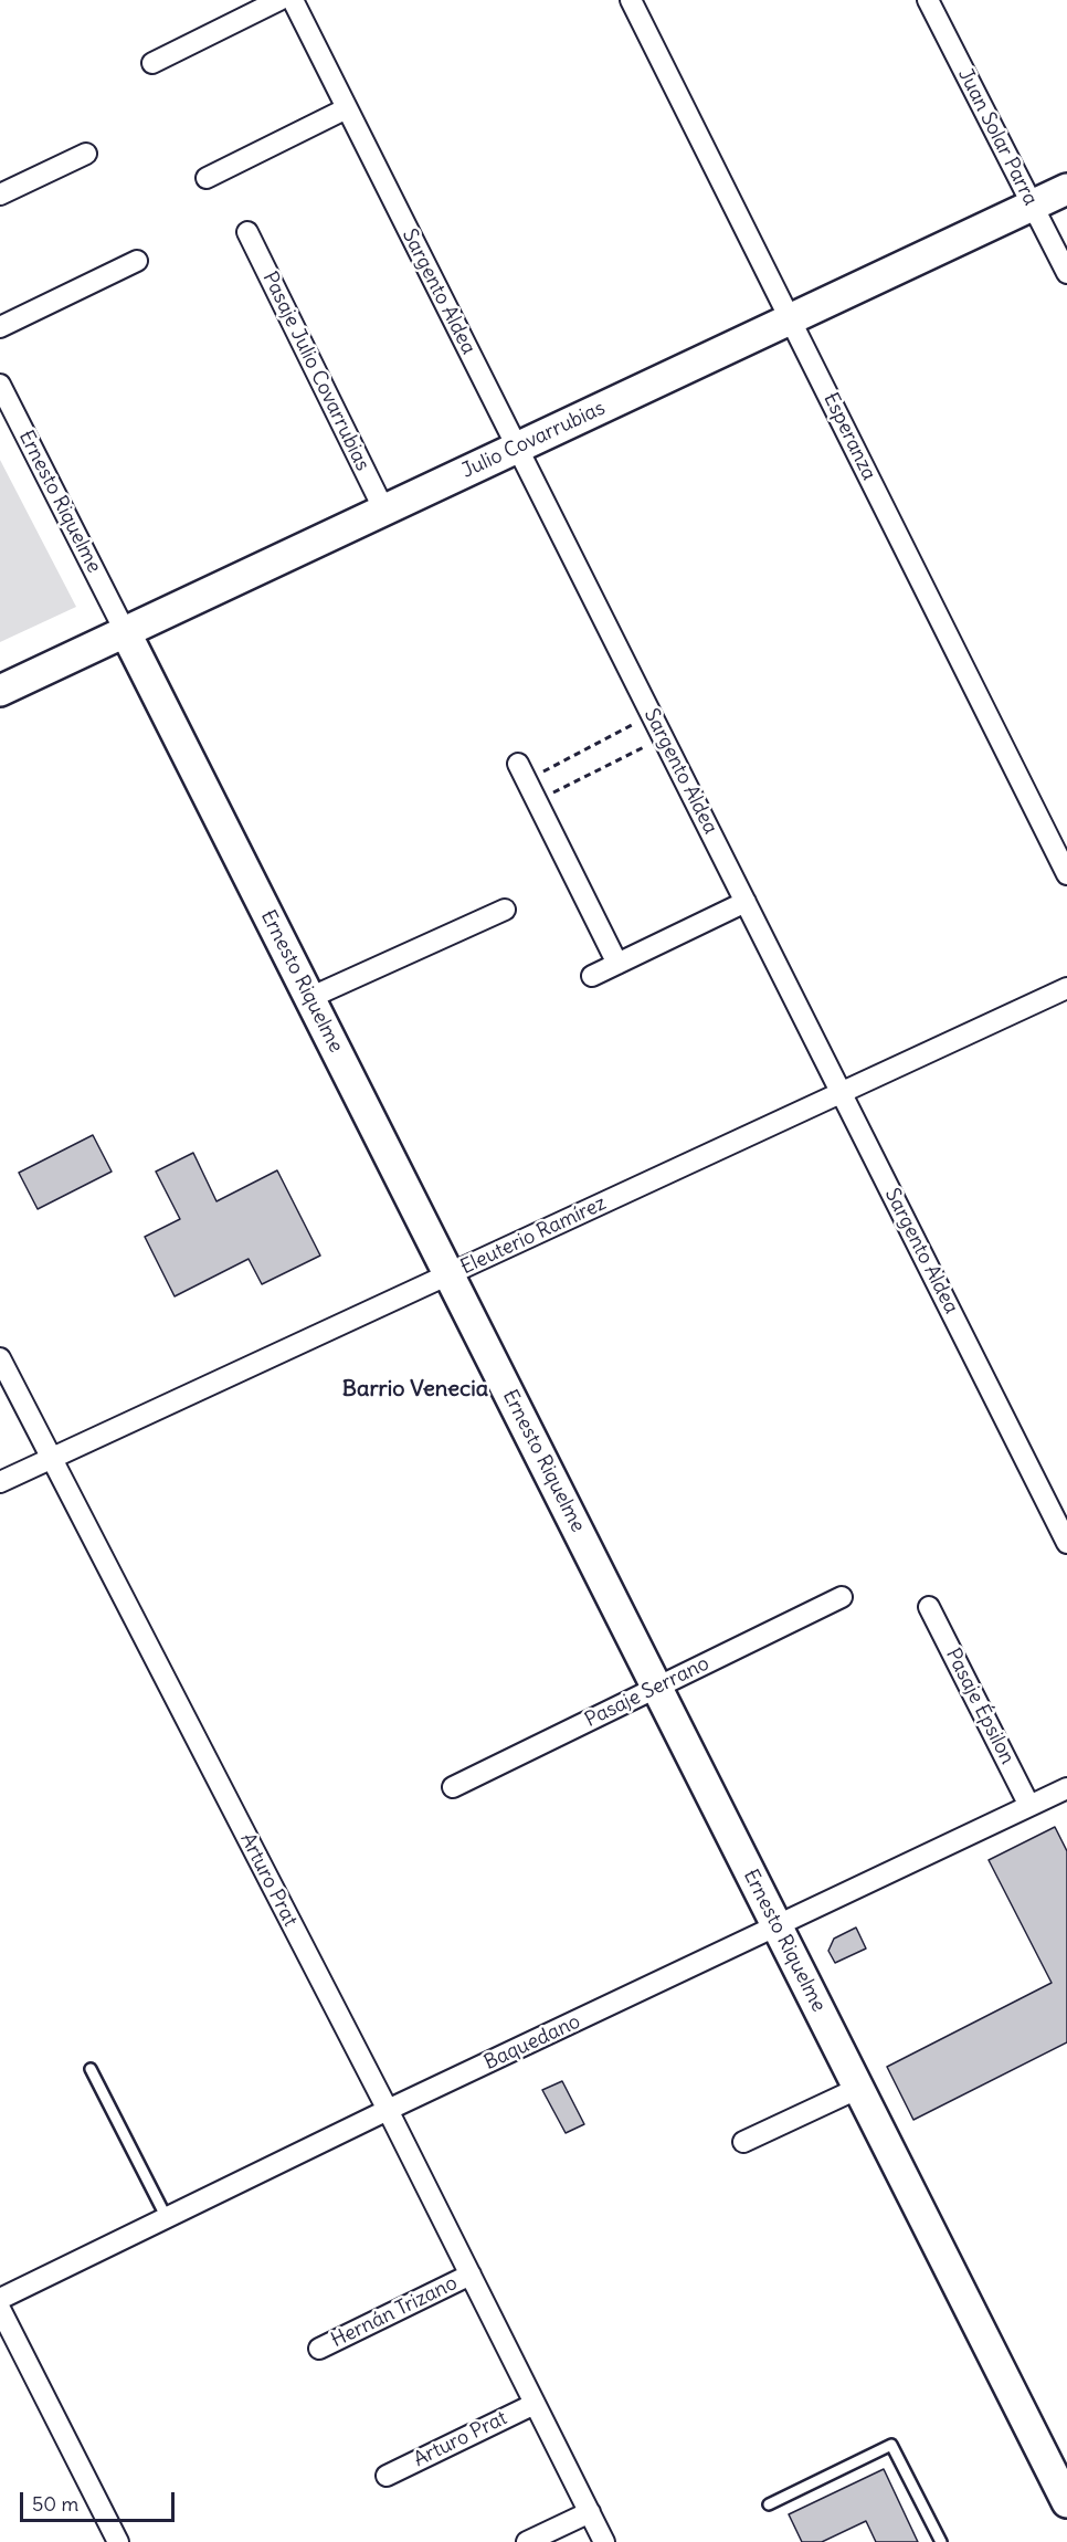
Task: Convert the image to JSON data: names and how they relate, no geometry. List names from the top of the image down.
{
  "streets": {
    "street": [
      "Juan Solar Parra",
      "Sargento Aldea",
      "Pasaje Julio Covarrubias",
      "Esperanza",
      "Julio Covarrubias",
      "Ernesto Riquelme",
      "Eleuterio Ramírez",
      "Pasaje Serrano",
      "Pasaje Épsilon",
      "Arturo Prat",
      "Baquedano",
      "Hernán Trizano"
    ]
  },
  "crossings": [
    ["Juan Solar Parra", "Julio Covarrubias"],
    ["Sargento Aldea", "Julio Covarrubias"],
    ["Sargento Aldea", "Eleuterio Ramírez"],
    ["Pasaje Julio Covarrubias", "Julio Covarrubias"],
    ["Esperanza", "Julio Covarrubias"],
    ["Julio Covarrubias", "Ernesto Riquelme"],
    ["Ernesto Riquelme", "Eleuterio Ramírez"],
    ["Ernesto Riquelme", "Pasaje Serrano"],
    ["Ernesto Riquelme", "Baquedano"],
    ["Eleuterio Ramírez", "Arturo Prat"],
    ["Pasaje Épsilon", "Baquedano"],
    ["Arturo Prat", "Baquedano"],
    ["Arturo Prat", "Hernán Trizano"]
  ],
  "districts": ["Barrio Venecia"],
  "scale_bar": "50 m"
}
